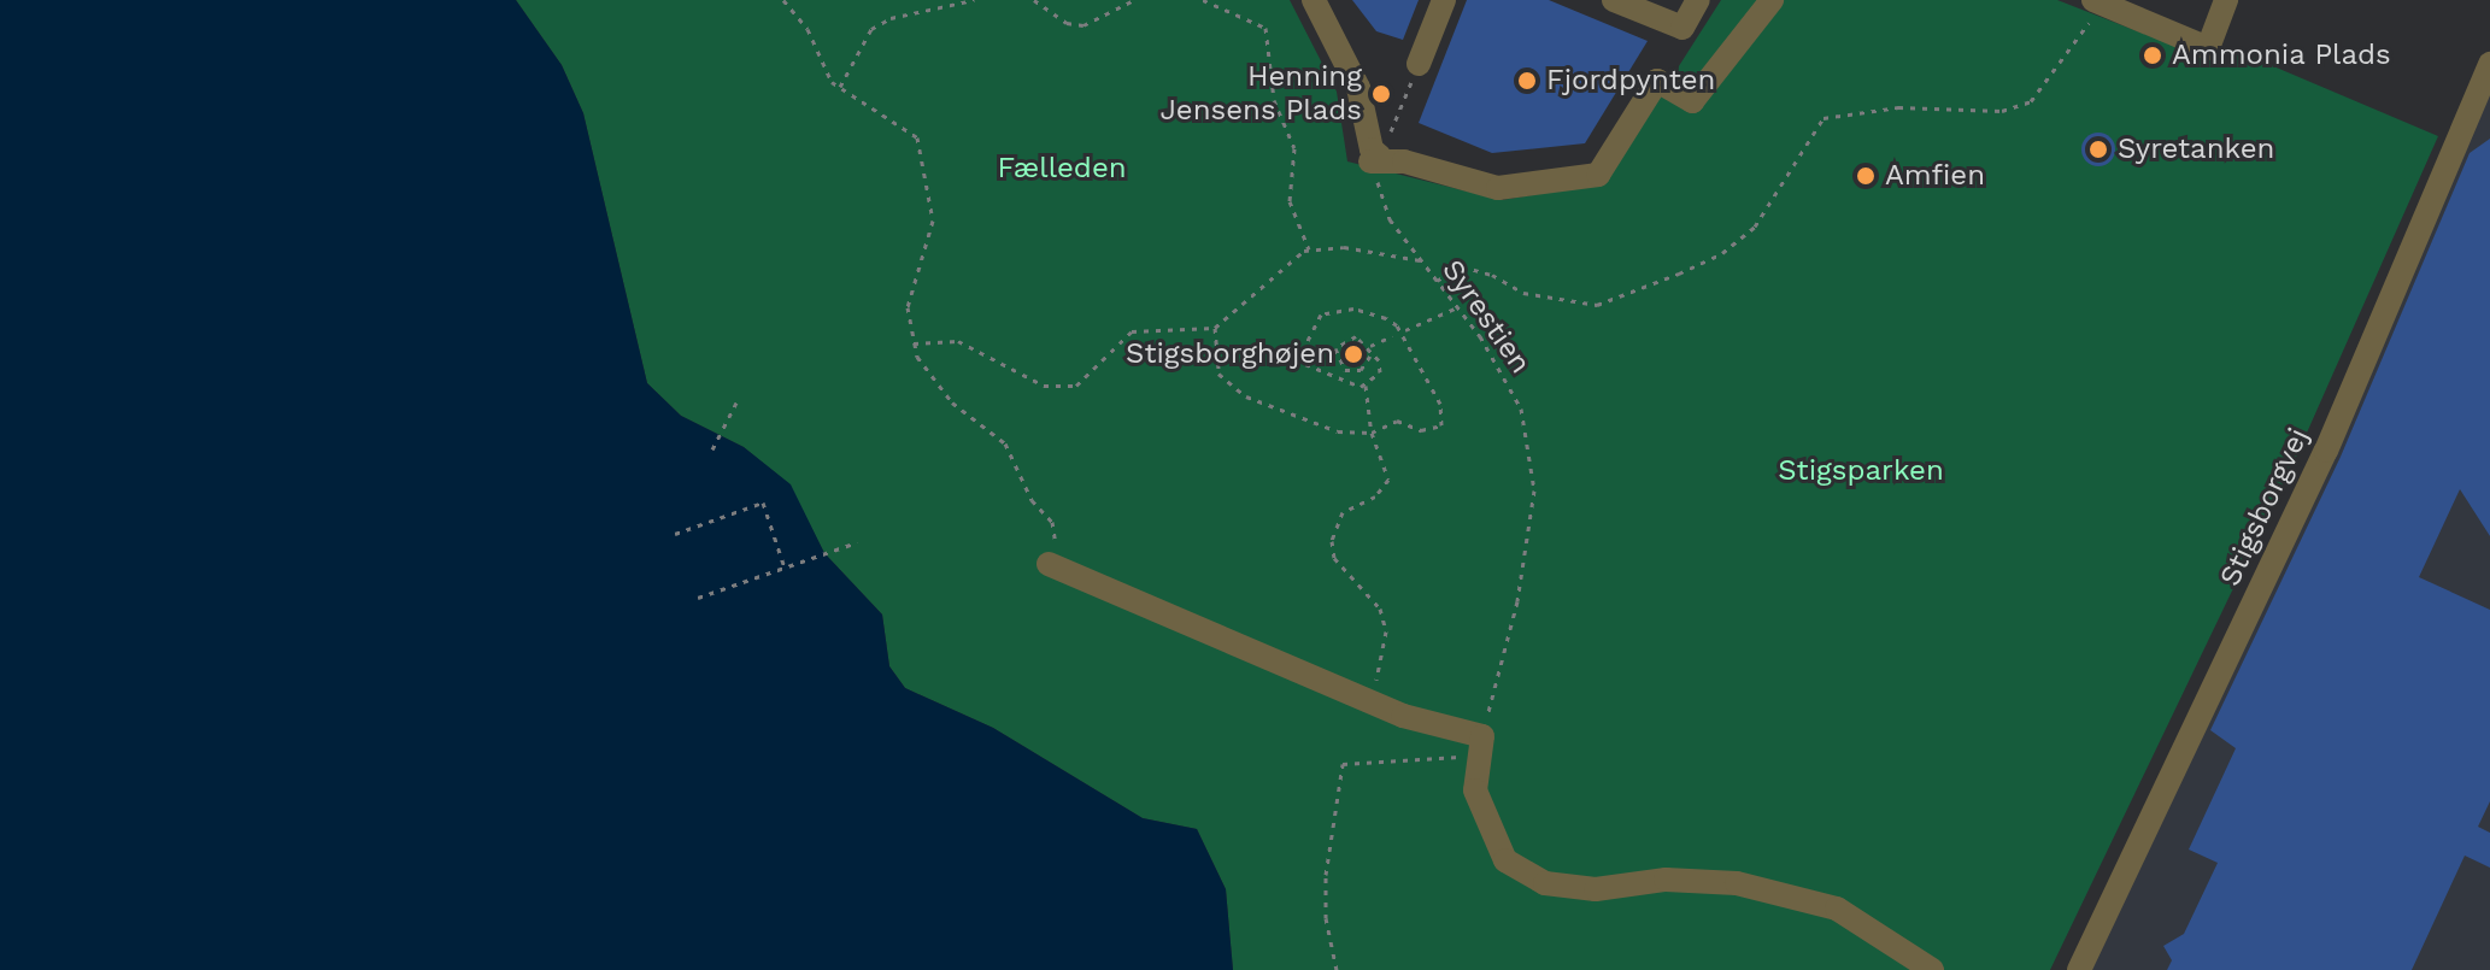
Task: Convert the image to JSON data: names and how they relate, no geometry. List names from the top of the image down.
{
  "streets": {
    "street": ["Stigsborgvej"],
    "path": ["Syrestien"]
  },
  "parks": ["Fælleden", "Stigsparken"],
  "places": [
    "Ammonia Plads",
    "Fjordpynten",
    "Henning Jensens Plads",
    "Syretanken",
    "Amfien",
    "Stigsborghøjen"
  ]
}
